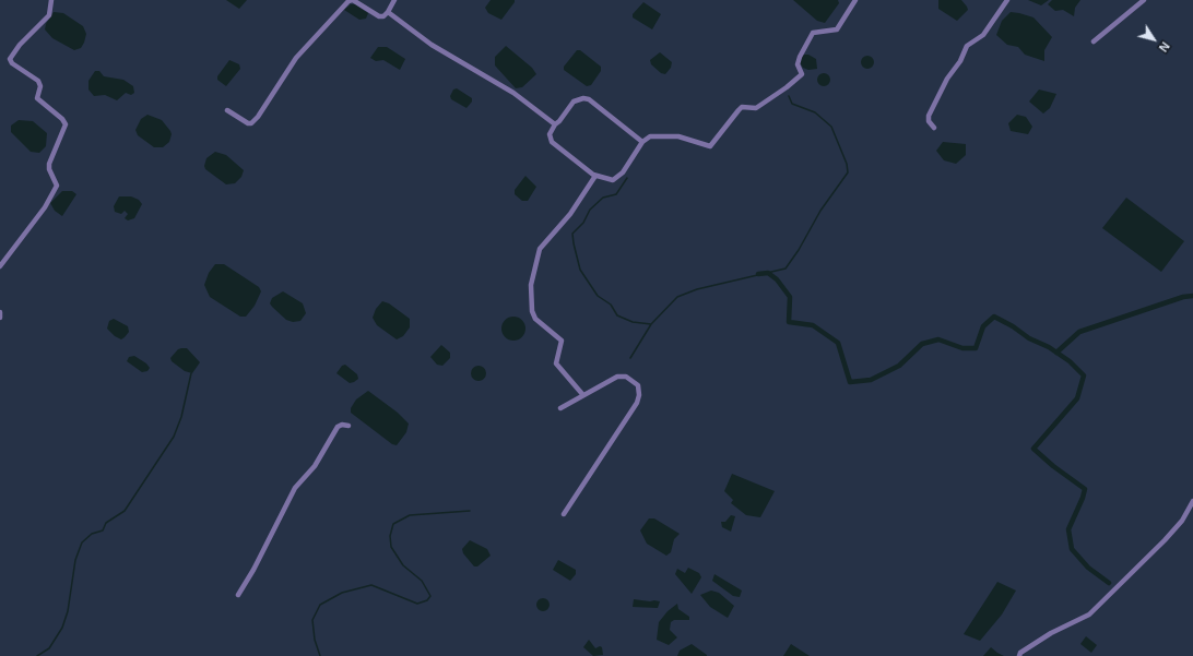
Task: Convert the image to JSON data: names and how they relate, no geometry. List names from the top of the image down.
{
  "north": "bottom right"
}
